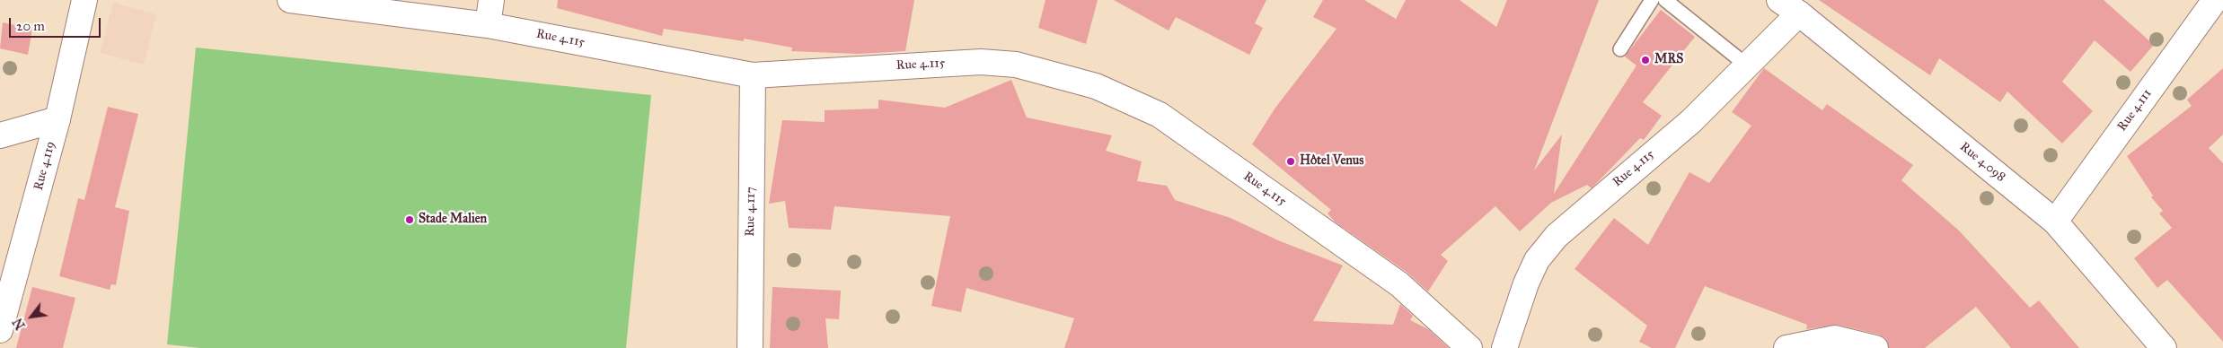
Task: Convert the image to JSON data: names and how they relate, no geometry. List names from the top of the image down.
{
  "streets": {
    "street": [
      "Rue 4.115",
      "Rue 4.111",
      "Rue 4.098",
      "Rue 4.119",
      "Rue 4.117"
    ]
  },
  "crossings": [
    ["Rue 4.115", "Rue 4.098"],
    ["Rue 4.115", "Rue 4.117"],
    ["Rue 4.111", "Rue 4.098"]
  ],
  "places": ["MRS", "Hôtel Venus", "Stade Malien"],
  "scale_bar": "20 m",
  "north": "bottom left"
}
